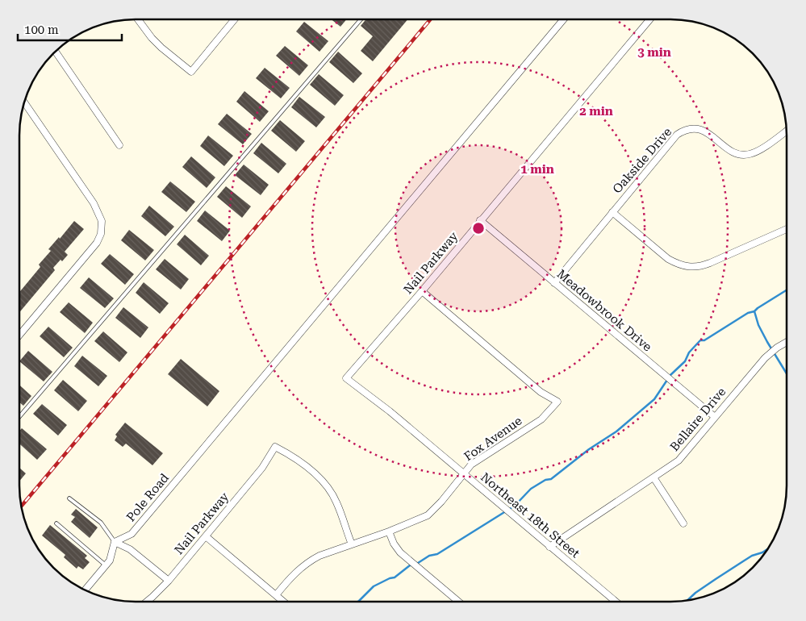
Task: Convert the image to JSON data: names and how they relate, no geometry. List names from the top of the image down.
{
  "streets": {
    "street": [
      "Oakside Drive",
      "Nail Parkway",
      "Meadowbrook Drive",
      "Bellaire Drive",
      "Fox Avenue",
      "Pole Road",
      "Northeast 18th Street"
    ]
  },
  "crossings": [
    ["Oakside Drive", "Meadowbrook Drive"],
    ["Nail Parkway", "Meadowbrook Drive"],
    ["Nail Parkway", "Fox Avenue"],
    ["Nail Parkway", "Northeast 18th Street"],
    ["Meadowbrook Drive", "Bellaire Drive"],
    ["Bellaire Drive", "Northeast 18th Street"],
    ["Fox Avenue", "Northeast 18th Street"]
  ],
  "scale_bar": "100 m",
  "rings": ["3 min", "2 min", "1 min"]
}
